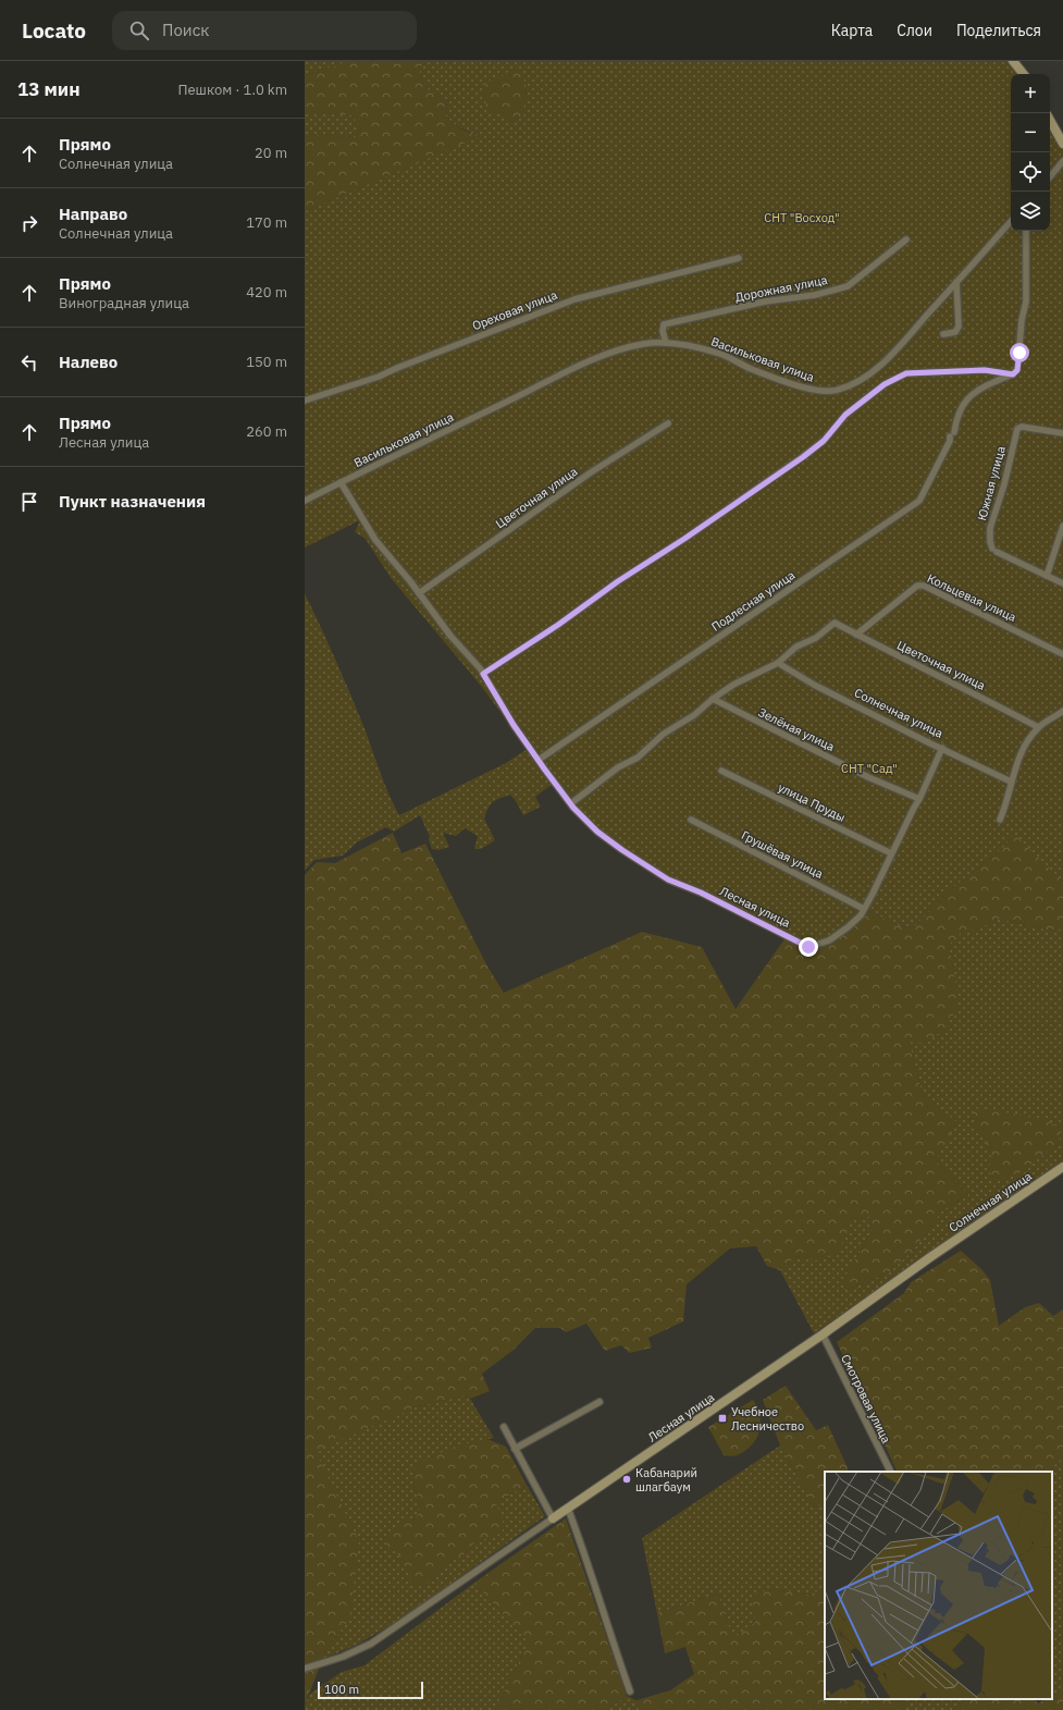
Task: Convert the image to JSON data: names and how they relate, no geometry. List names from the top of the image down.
{
  "streets": {
    "street": [
      "Дорожная улица",
      "Ореховая улица",
      "Васильковая улица",
      "Южная улица",
      "Цветочная улица",
      "Кольцевая улица",
      "Подлесная улица",
      "Солнечная улица",
      "Зелёная улица",
      "улица Пруды",
      "Грушёвая улица",
      "Лесная улица",
      "Смотровая улица"
    ]
  },
  "crossings": [
    ["Дорожная улица", "Васильковая улица"],
    ["Васильковая улица", "Лесная улица"],
    ["Цветочная улица", "Кольцевая улица"],
    ["Цветочная улица", "Солнечная улица"],
    ["Цветочная улица", "Лесная улица"],
    ["Подлесная улица", "Лесная улица"],
    ["Солнечная улица", "Лесная улица"],
    ["Солнечная улица", "Смотровая улица"],
    ["Зелёная улица", "Лесная улица"],
    ["улица Пруды", "Лесная улица"],
    ["Грушёвая улица", "Лесная улица"],
    ["Лесная улица", "Смотровая улица"]
  ],
  "parks": ["СНТ \"Восход\"", "СНТ \"Сад\""],
  "places": {
    "transit": ["Учебное Лесничество"],
    "other": ["Кабанарий шлагбаум"]
  },
  "scale_bar": "100 m",
  "page": {
    "header": "Locato",
    "search": "Поиск",
    "nav": ["Карта", "Слои", "Поделиться"],
    "heading": ["13 мин", "Пешком · 1.0 km"],
    "map_buttons": ["+", "−"],
    "list": [
      ["Прямо", "Солнечная улица", "20 m"],
      ["Направо", "Солнечная улица", "170 m"],
      ["Прямо", "Виноградная улица", "420 m"],
      ["Налево", "150 m"],
      ["Прямо", "Лесная улица", "260 m"],
      "Пункт назначения"
    ],
    "scale": "100 m"
  }
}
